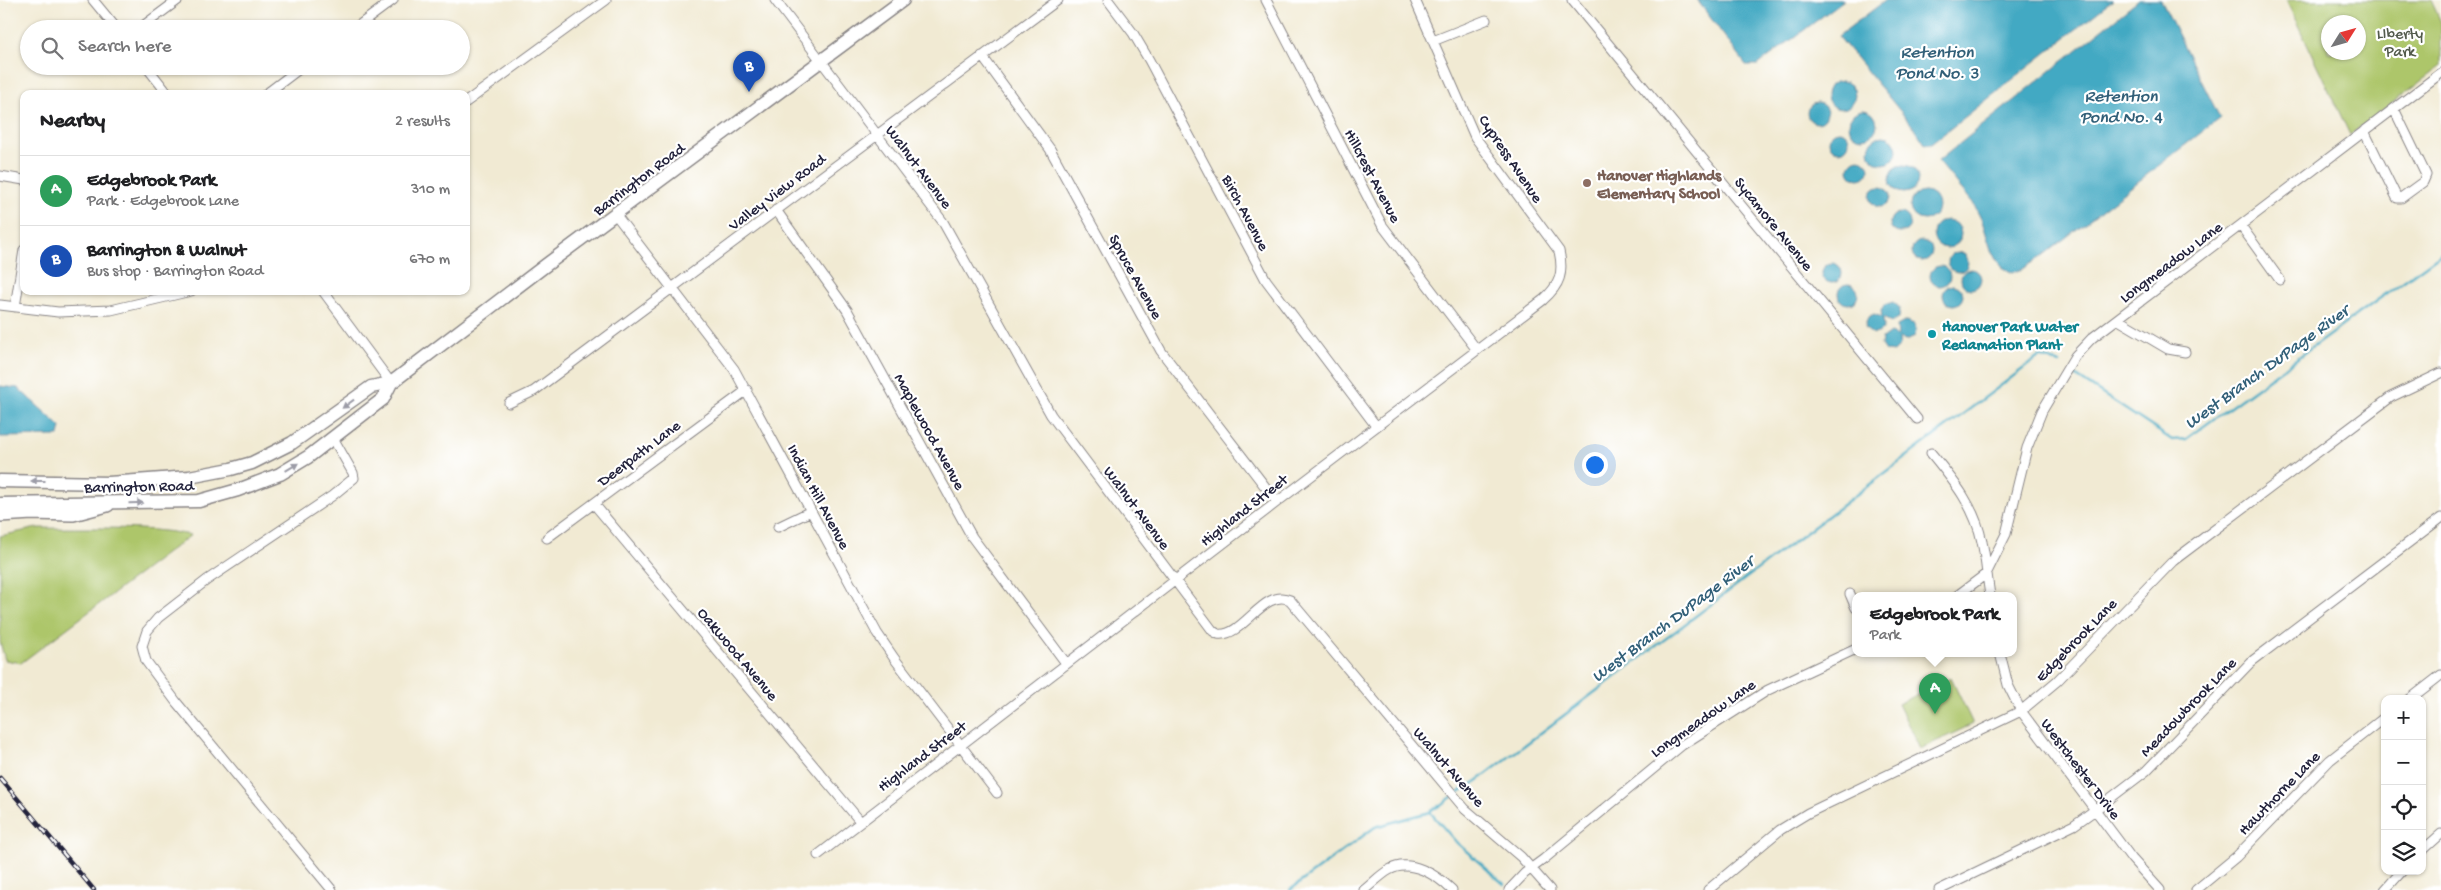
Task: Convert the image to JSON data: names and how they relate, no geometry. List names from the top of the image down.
{
  "streets": {
    "main road": ["Barrington Road"],
    "street": [
      "Cypress Avenue",
      "Walnut Avenue",
      "Hillcrest Avenue",
      "Valley View Road",
      "Birch Avenue",
      "Sycamore Avenue",
      "Longmeadow Lane",
      "Spruce Avenue",
      "Maplewood Avenue",
      "Deerpath Lane",
      "Indian Hill Avenue",
      "Highland Street",
      "Edgebrook Lane",
      "Oakwood Avenue",
      "Meadowbrook Lane",
      "Westchester Drive",
      "Hawthorne Lane"
    ]
  },
  "crossings": [
    ["Cypress Avenue", "Highland Street"],
    ["Walnut Avenue", "Barrington Road"],
    ["Walnut Avenue", "Valley View Road"],
    ["Walnut Avenue", "Longmeadow Lane"],
    ["Walnut Avenue", "Highland Street"],
    ["Hillcrest Avenue", "Highland Street"],
    ["Barrington Road", "Indian Hill Avenue"],
    ["Valley View Road", "Spruce Avenue"],
    ["Valley View Road", "Maplewood Avenue"],
    ["Valley View Road", "Indian Hill Avenue"],
    ["Birch Avenue", "Highland Street"],
    ["Spruce Avenue", "Highland Street"],
    ["Maplewood Avenue", "Highland Street"],
    ["Deerpath Lane", "Indian Hill Avenue"],
    ["Deerpath Lane", "Oakwood Avenue"],
    ["Indian Hill Avenue", "Highland Street"],
    ["Highland Street", "Oakwood Avenue"],
    ["Edgebrook Lane", "Westchester Drive"],
    ["Meadowbrook Lane", "Westchester Drive"]
  ],
  "water": ["Retention Pond No. 3", "Retention Pond No. 4", "West Branch DuPage River"],
  "parks": ["LIberty Park"],
  "places": ["Hanover Highlands Elementary School", "Hanover Park Water Reclamation Plant"],
  "north": "top right",
  "page": {
    "search": "Search here",
    "pins": ["B", "A"],
    "heading": ["Nearby", "2 results"],
    "list": [
      {
        "mark": "A",
        "name": "Edgebrook Park",
        "note": "Park · Edgebrook Lane",
        "value": "310 m"
      },
      {
        "mark": "B",
        "name": "Barrington & Walnut",
        "note": "Bus stop · Barrington Road",
        "value": "670 m"
      }
    ],
    "popup": ["Edgebrook Park", "Park"],
    "map_buttons": ["+", "−"]
  }
}
